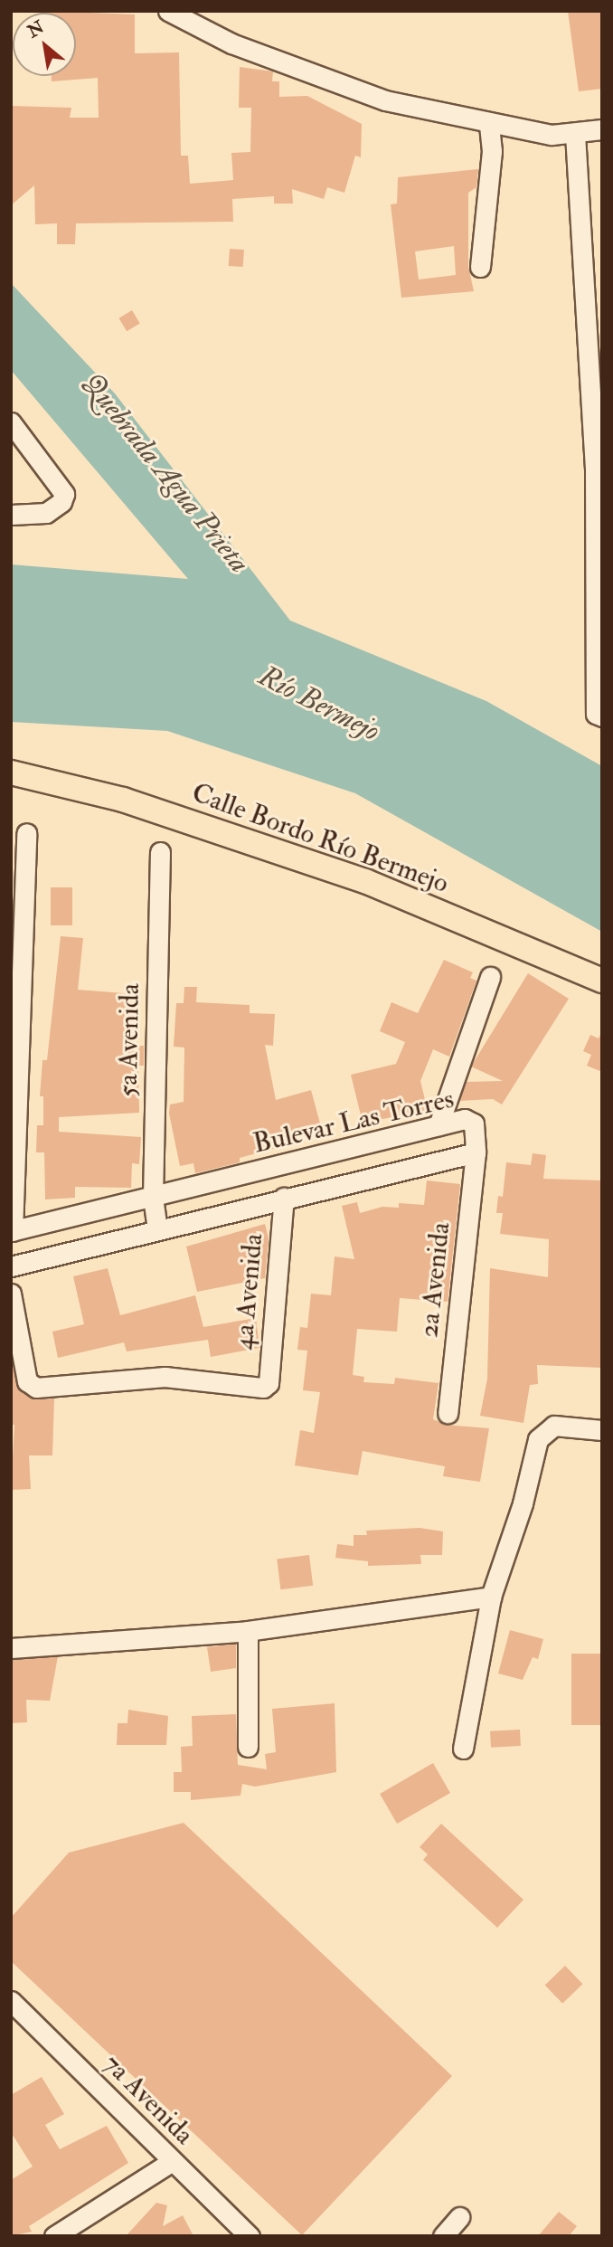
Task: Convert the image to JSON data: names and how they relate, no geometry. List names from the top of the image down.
{
  "streets": {
    "main road": ["Calle Bordo Río Bermejo"],
    "street": [
      "5a Avenida",
      "Bulevar Las Torres",
      "2a Avenida",
      "4a Avenida",
      "7a Avenida"
    ]
  },
  "crossings": [
    ["5a Avenida", "Bulevar Las Torres"],
    ["Bulevar Las Torres", "2a Avenida"]
  ],
  "water": ["Quebrada Agua Prieta", "Río Bermejo"],
  "north": "top left"
}
